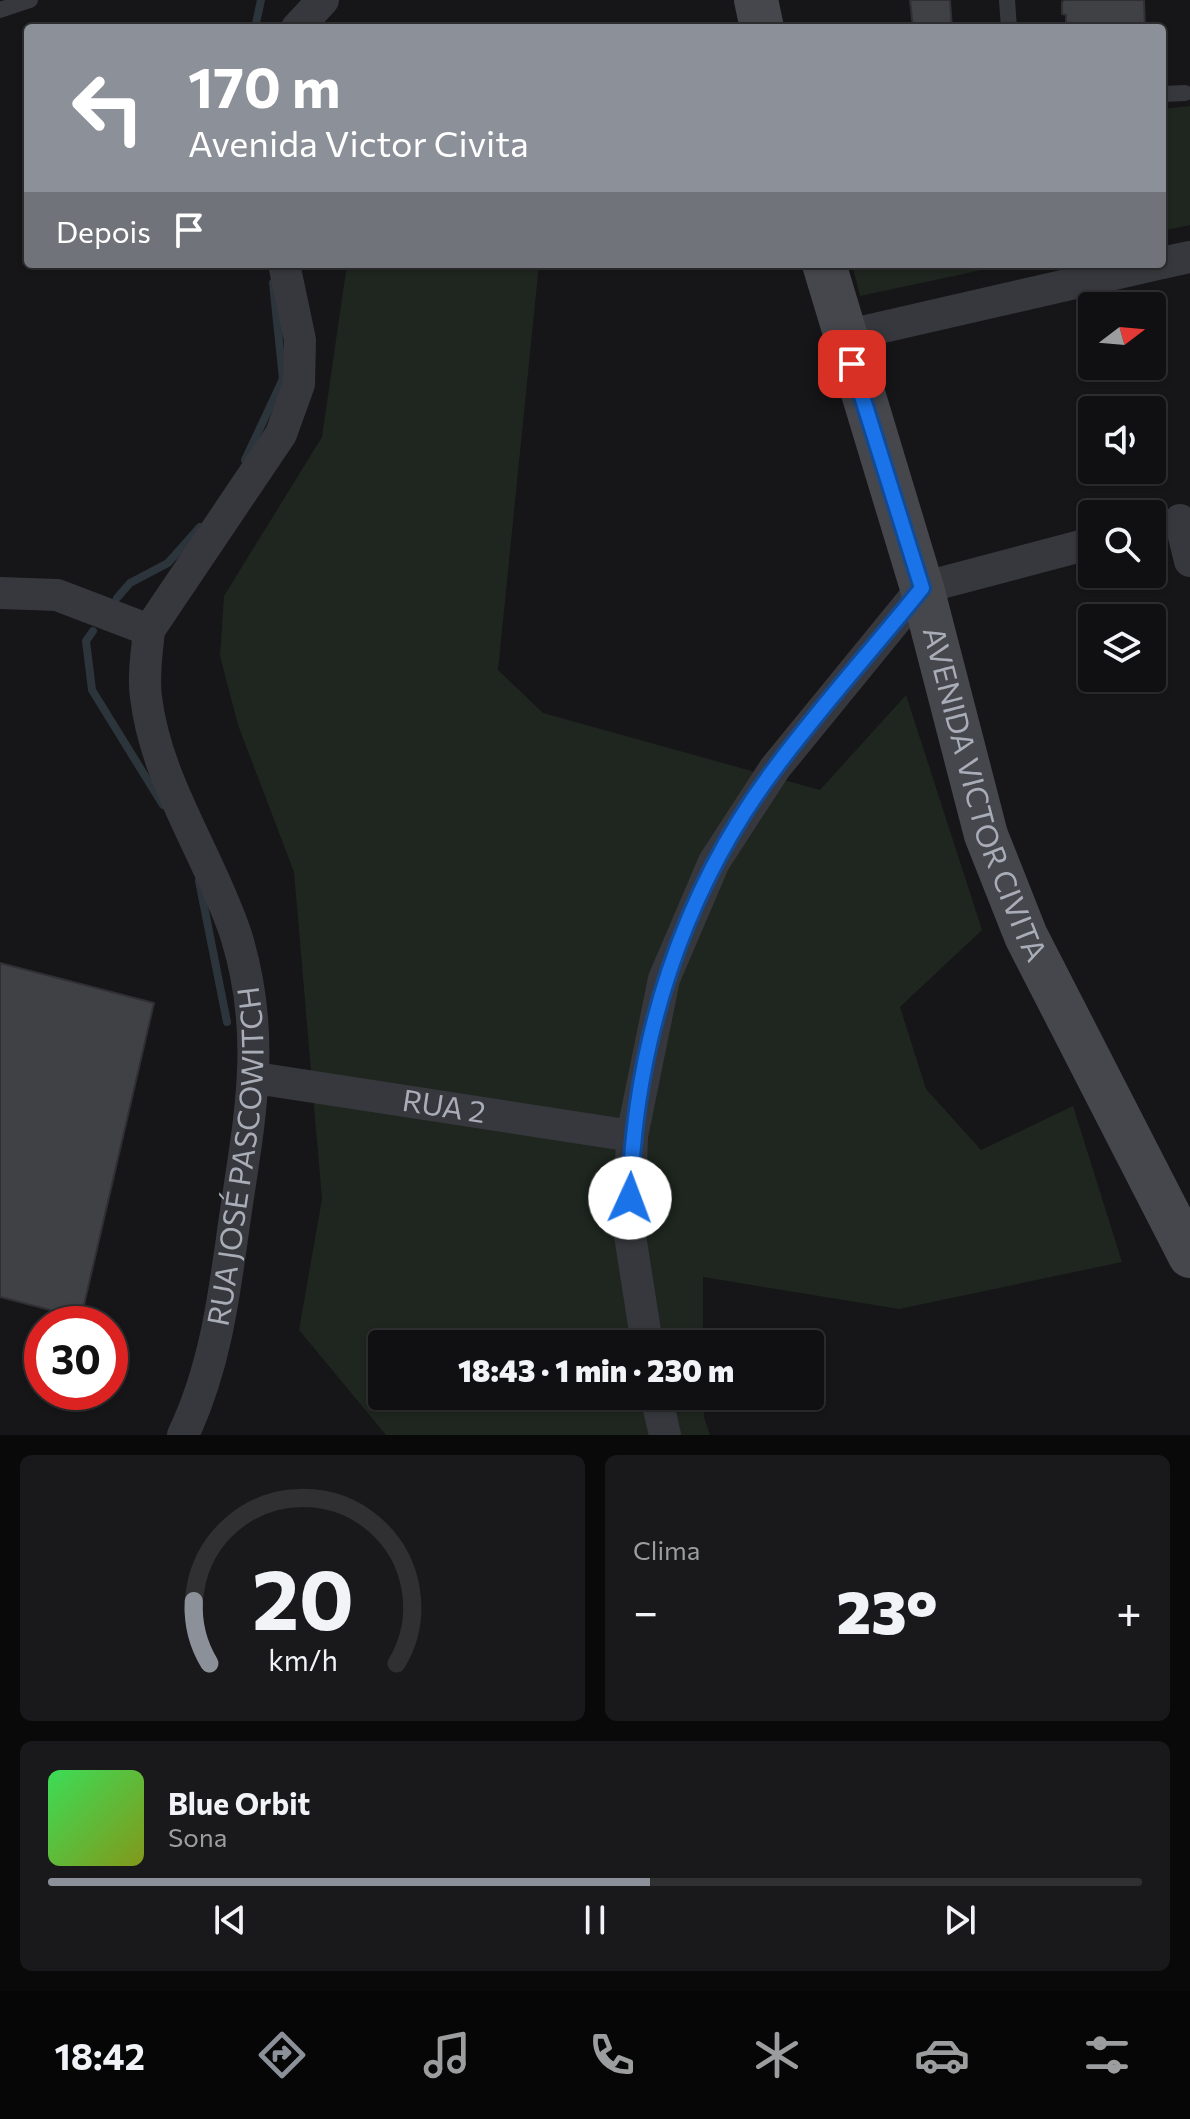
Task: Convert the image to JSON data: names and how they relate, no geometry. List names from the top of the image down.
{
  "streets": {
    "main road": ["AVENIDA VICTOR CIVITA"],
    "street": ["RUA 2", "RUA JOSÉ PASCOWITCH"]
  },
  "crossings": [
    ["RUA 2", "RUA JOSÉ PASCOWITCH"]
  ],
  "north": "right",
  "page": {
    "turn": ["170 m", "Avenida Victor Civita"],
    "then": "Depois",
    "limit": "30",
    "trip": "18:43 · 1 min · 230 m",
    "tile": "Clima",
    "heat": ["−", "23°", "+"],
    "song": ["Blue Orbit", "Sona"],
    "tabs": "18:42",
    "gauge": ["20", "km/h"]
  }
}
